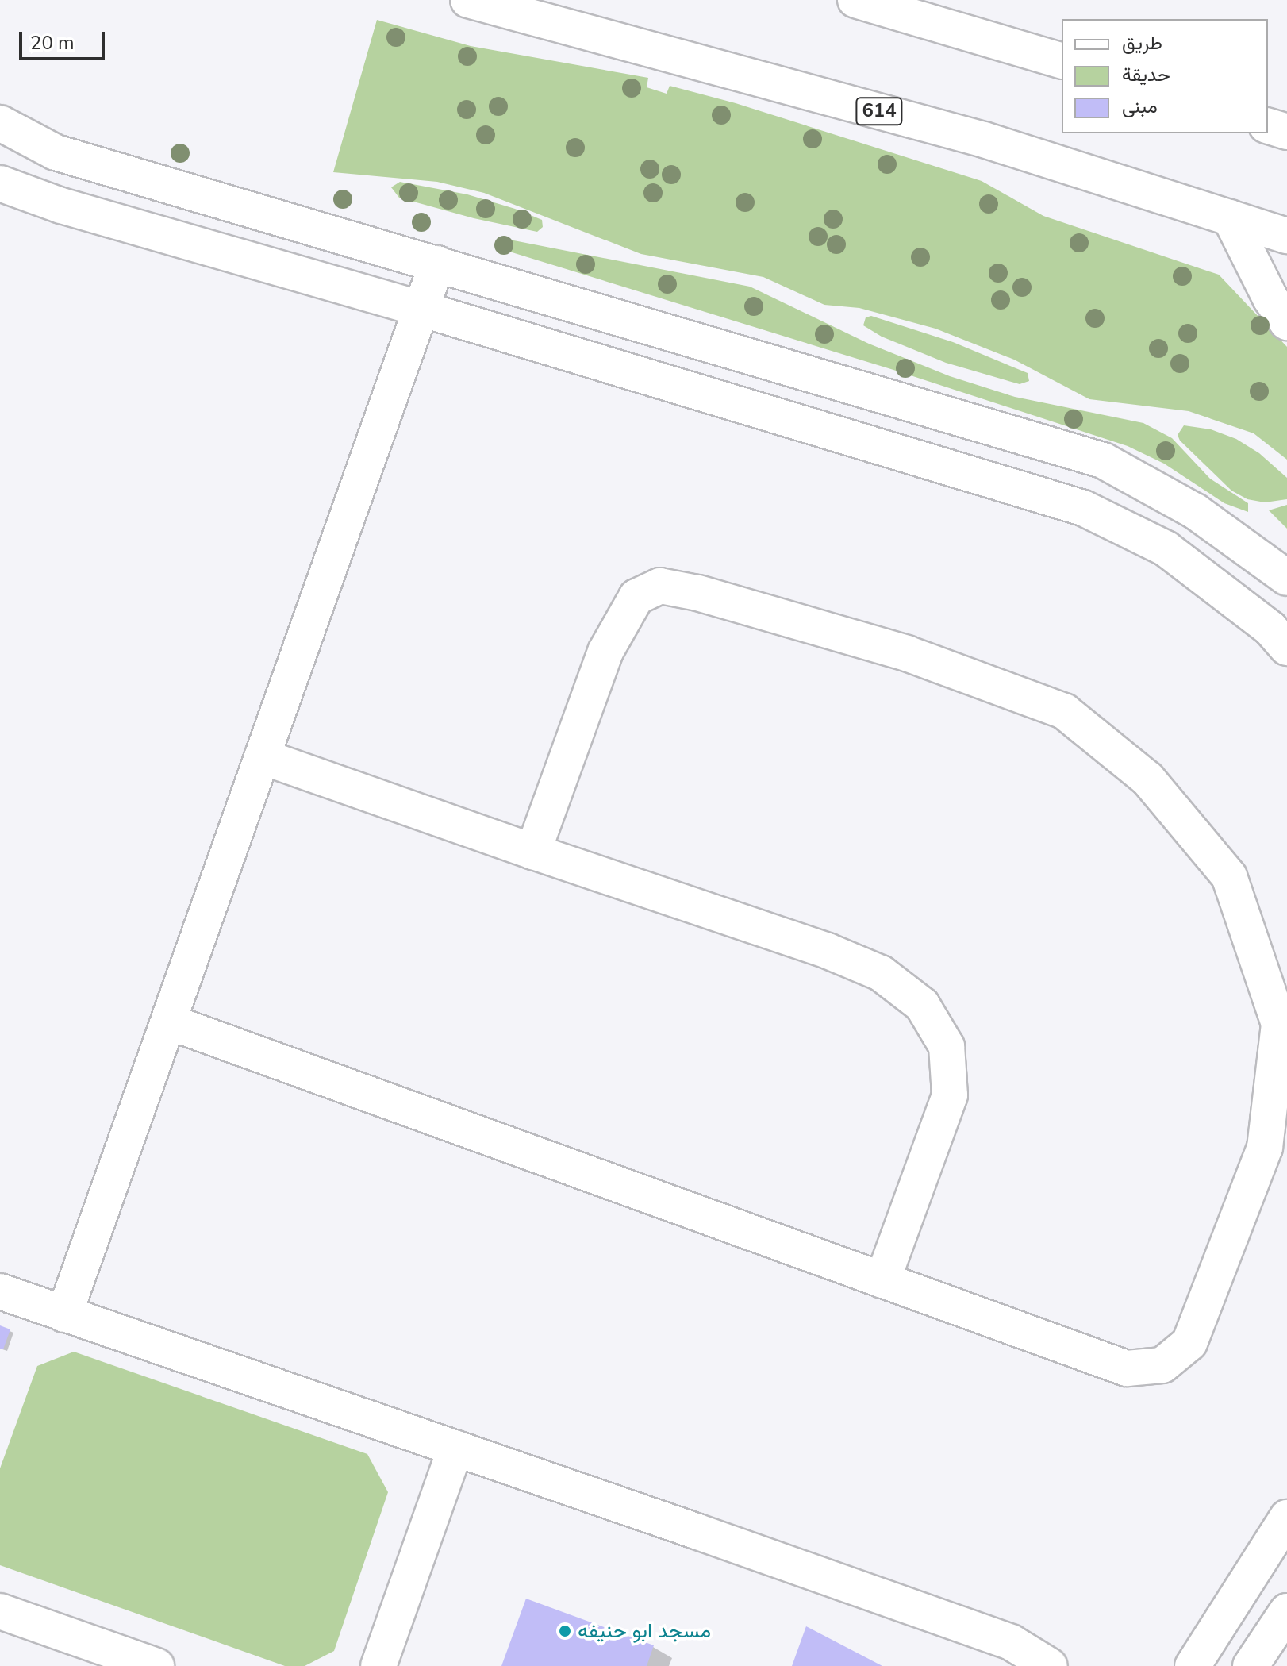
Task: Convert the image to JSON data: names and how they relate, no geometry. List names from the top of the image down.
{
  "streets": {
    "main road": ["614"]
  },
  "places": ["مسجد ابو حنيفه"],
  "legend": ["طريق", "حديقة", "مبنى"],
  "scale_bar": "20 m"
}
